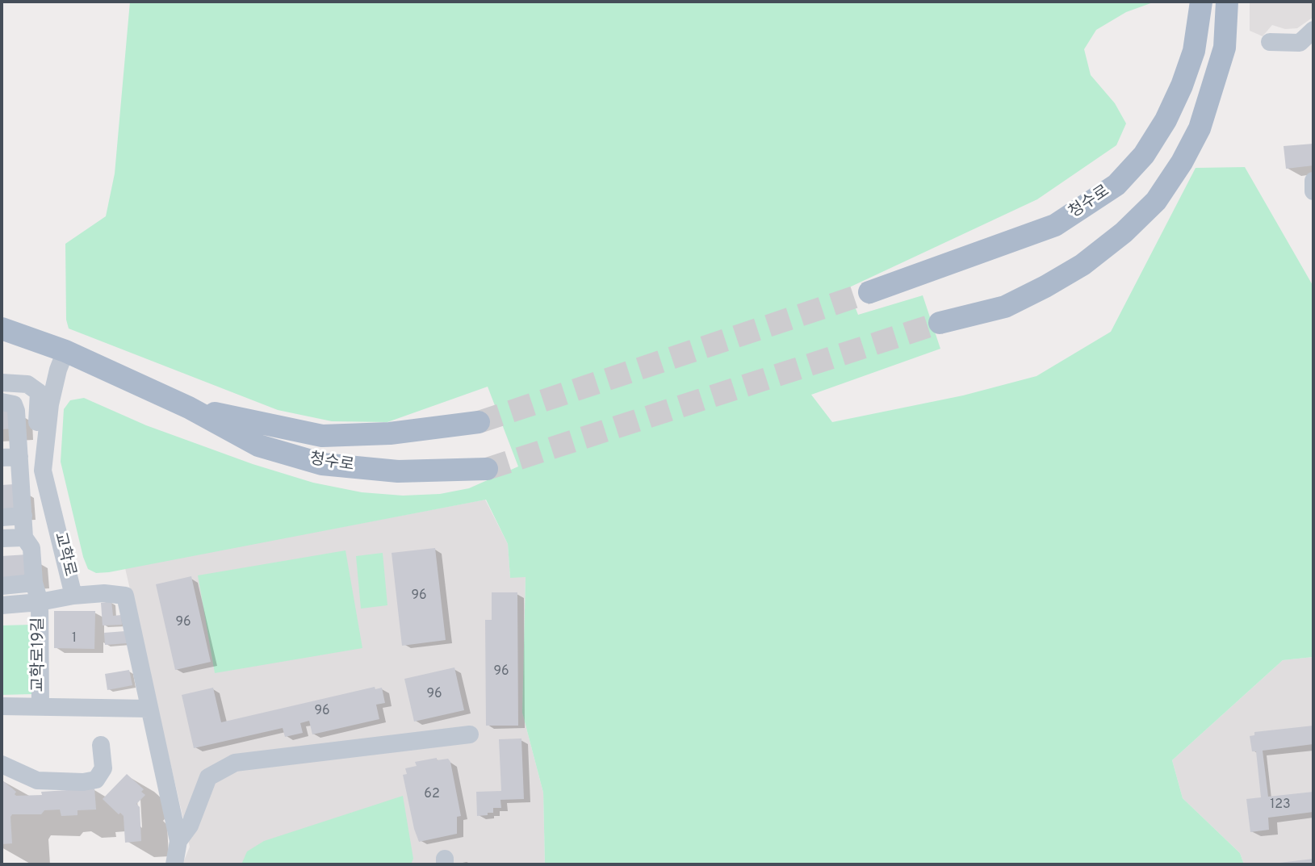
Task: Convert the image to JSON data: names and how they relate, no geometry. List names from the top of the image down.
{
  "streets": {
    "main road": ["청수로"],
    "street": ["교학로", "교학로19길"]
  },
  "crossings": [
    ["청수로", "교학로"],
    ["교학로", "교학로19길"]
  ],
  "house_numbers": [
    "96",
    "96",
    "1",
    "96",
    "96",
    "96",
    "62",
    "123"
  ]
}
